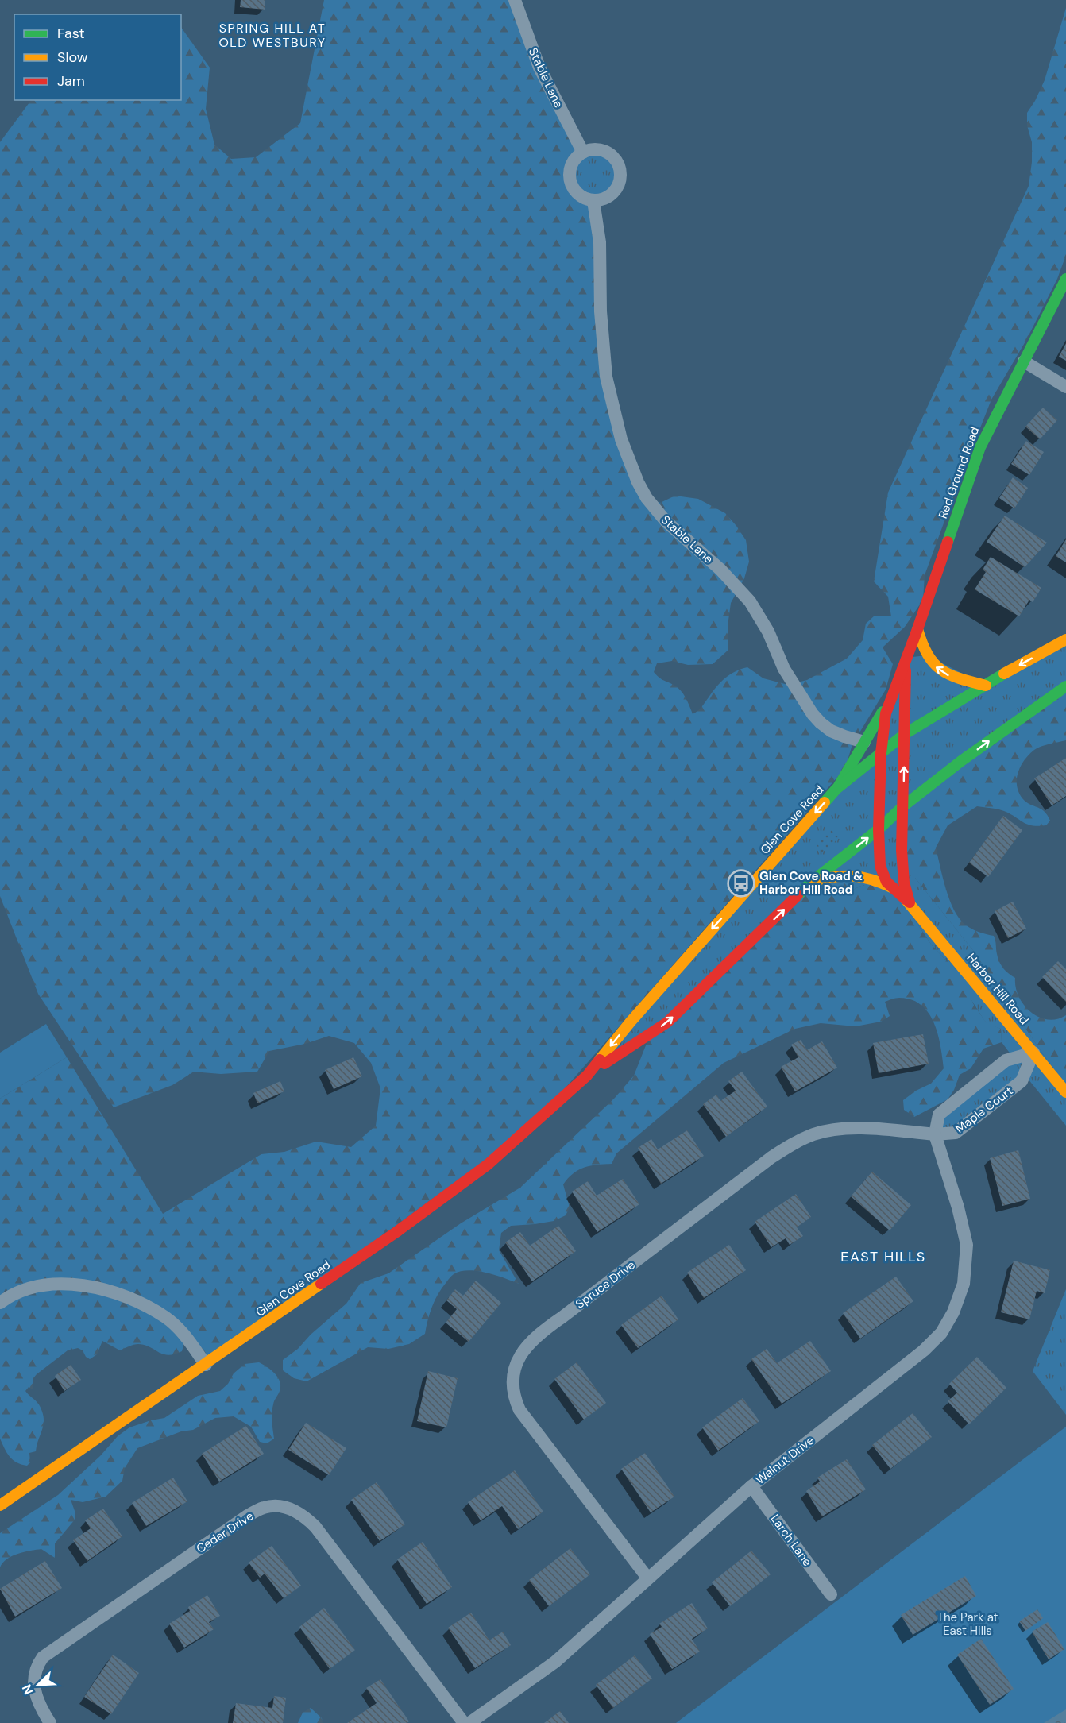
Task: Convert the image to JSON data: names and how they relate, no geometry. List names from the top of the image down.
{
  "streets": {
    "main road": ["Red Ground Road", "Glen Cove Road", "Harbor Hill Road"],
    "street": [
      "Stable Lane",
      "Maple Court",
      "Spruce Drive",
      "Walnut Drive",
      "Cedar Drive",
      "Larch Lane"
    ]
  },
  "crossings": [
    ["Red Ground Road", "Glen Cove Road"],
    ["Red Ground Road", "Harbor Hill Road"],
    ["Glen Cove Road", "Harbor Hill Road"],
    ["Harbor Hill Road", "Maple Court"],
    ["Maple Court", "Spruce Drive"],
    ["Maple Court", "Walnut Drive"],
    ["Spruce Drive", "Walnut Drive"],
    ["Walnut Drive", "Larch Lane"]
  ],
  "districts": ["SPRING HILL AT OLD WESTBURY", "EAST HILLS"],
  "parks": ["The Park at East Hills"],
  "places": {
    "bus stop": ["Glen Cove Road & Harbor Hill Road"]
  },
  "legend": ["Fast", "Slow", "Jam"],
  "north": "bottom left"
}
